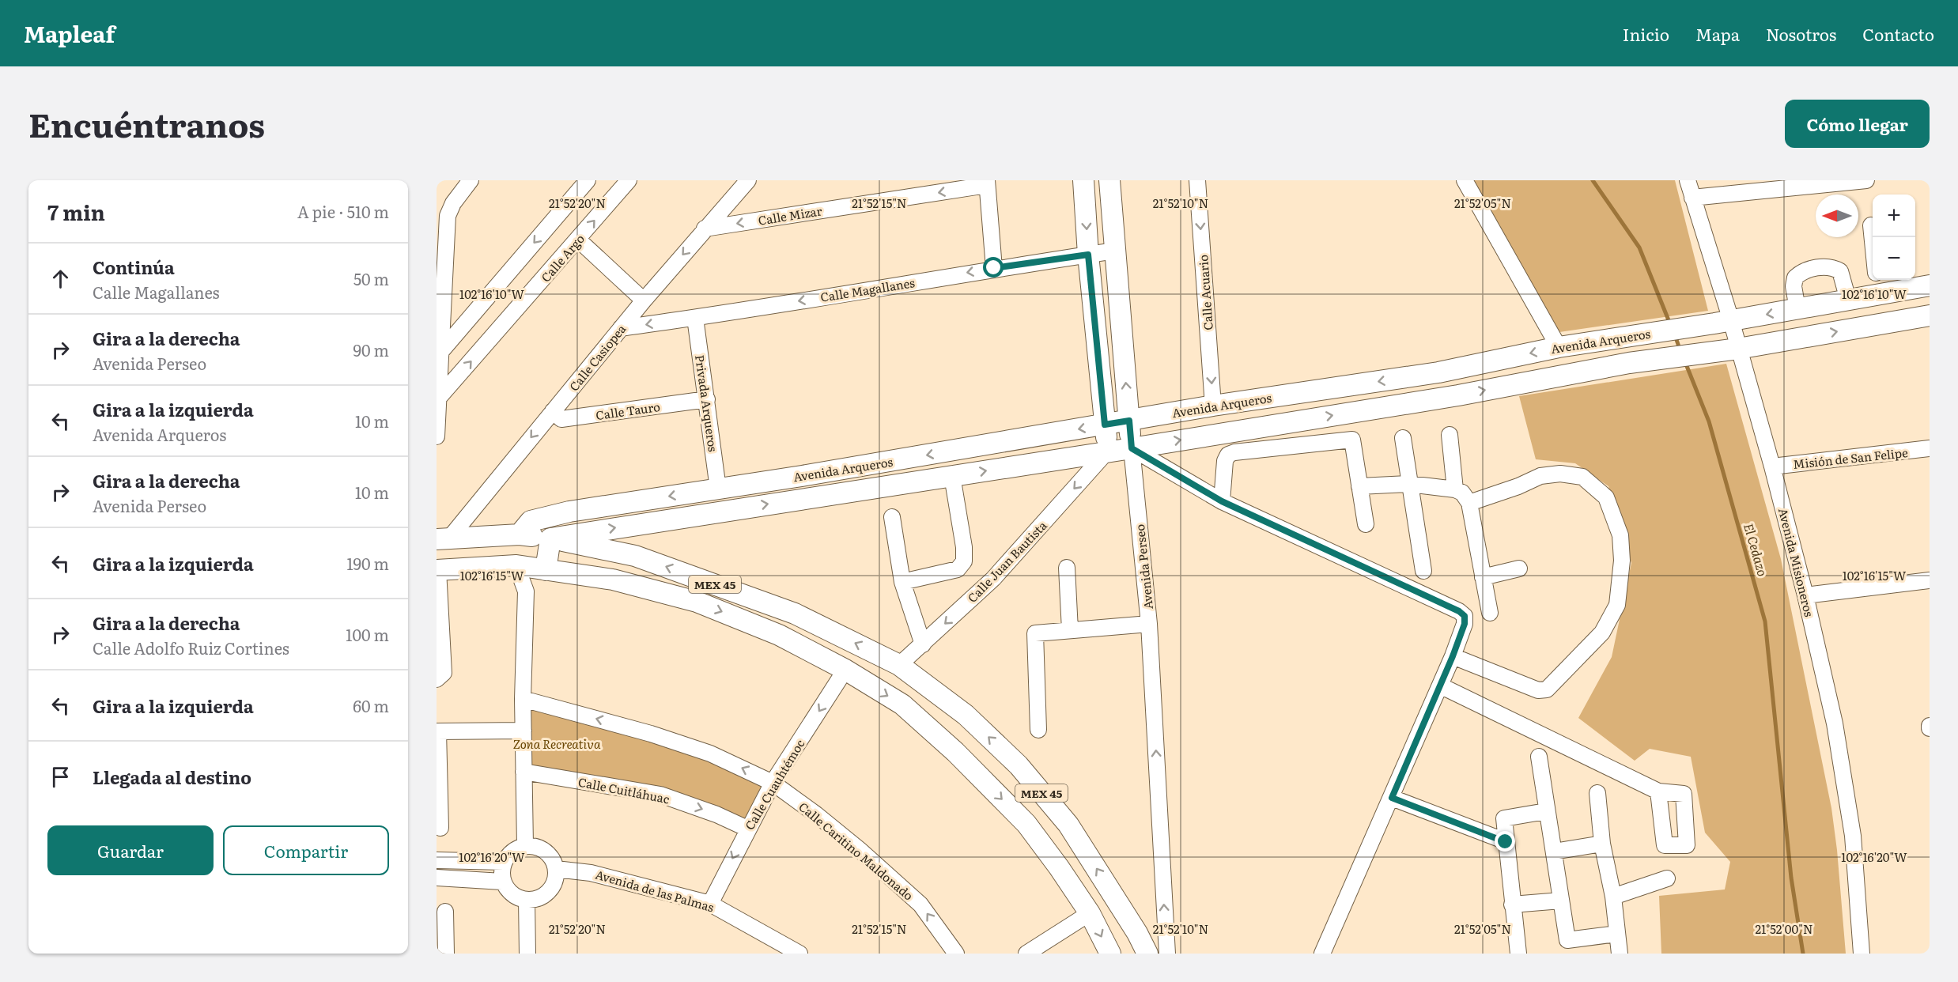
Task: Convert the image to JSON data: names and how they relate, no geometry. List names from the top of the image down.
{
  "streets": {
    "main road": ["Avenida Arqueros", "Avenida Perseo", "MEX 45"],
    "street": [
      "Calle Mizar",
      "Calle Argo",
      "Calle Magallanes",
      "Calle Acuario",
      "Calle Casiopea",
      "Privada Arqueros",
      "Calle Tauro",
      "Misión de San Felipe",
      "Calle Juan Bautista",
      "Avenida Misioneros",
      "Calle Cuauhtémoc",
      "Calle Cuitláhuac",
      "Calle Caritino Maldonado",
      "Avenida de las Palmas"
    ]
  },
  "crossings": [
    ["Calle Mizar", "Calle Casiopea"],
    ["Calle Magallanes", "Calle Casiopea"],
    ["Calle Magallanes", "Privada Arqueros"],
    ["Calle Magallanes", "Avenida Perseo"],
    ["Calle Acuario", "Avenida Arqueros"],
    ["Avenida Arqueros", "Privada Arqueros"],
    ["Avenida Arqueros", "Calle Juan Bautista"],
    ["Avenida Arqueros", "Avenida Misioneros"],
    ["Avenida Arqueros", "Avenida Perseo"],
    ["Avenida Arqueros", "MEX 45"],
    ["Calle Casiopea", "Calle Tauro"],
    ["Calle Casiopea", "MEX 45"],
    ["Privada Arqueros", "Calle Tauro"],
    ["Misión de San Felipe", "Avenida Misioneros"],
    ["Calle Juan Bautista", "MEX 45"],
    ["MEX 45", "Calle Cuauhtémoc"],
    ["Calle Cuauhtémoc", "Calle Cuitláhuac"],
    ["Calle Cuauhtémoc", "Calle Caritino Maldonado"],
    ["Calle Cuauhtémoc", "Avenida de las Palmas"]
  ],
  "one_way": [
    "Calle Mizar",
    "Calle Magallanes",
    "Calle Acuario",
    "Calle Juan Bautista",
    "Calle Cuauhtémoc",
    "Calle Cuitláhuac",
    "Calle Caritino Maldonado"
  ],
  "water": ["El Cedazo"],
  "parks": ["Zona Recreativa"],
  "north": "left",
  "page": {
    "header": "Mapleaf",
    "nav": [
      "Inicio",
      "Mapa",
      "Nosotros",
      "Contacto"
    ],
    "title": "Encuéntranos",
    "buttons": [
      "Cómo llegar",
      ["Guardar", "Compartir"]
    ],
    "heading": ["7 min", "A pie · 510 m"],
    "map_buttons": ["+", "−"],
    "list": [
      ["Continúa", "Calle Magallanes", "50 m"],
      ["Gira a la derecha", "Avenida Perseo", "90 m"],
      ["Gira a la izquierda", "Avenida Arqueros", "10 m"],
      ["Gira a la derecha", "Avenida Perseo", "10 m"],
      ["Gira a la izquierda", "190 m"],
      ["Gira a la derecha", "Calle Adolfo Ruiz Cortines", "100 m"],
      ["Gira a la izquierda", "60 m"],
      "Llegada al destino"
    ]
  },
  "coordinates": [
    "21°52'20\"N",
    "21°52'15\"N",
    "21°52'10\"N",
    "21°52'05\"N",
    "102°16'10\"W",
    "102°16'15\"W",
    "102°16'20\"W",
    "21°52'00\"N"
  ]
}
